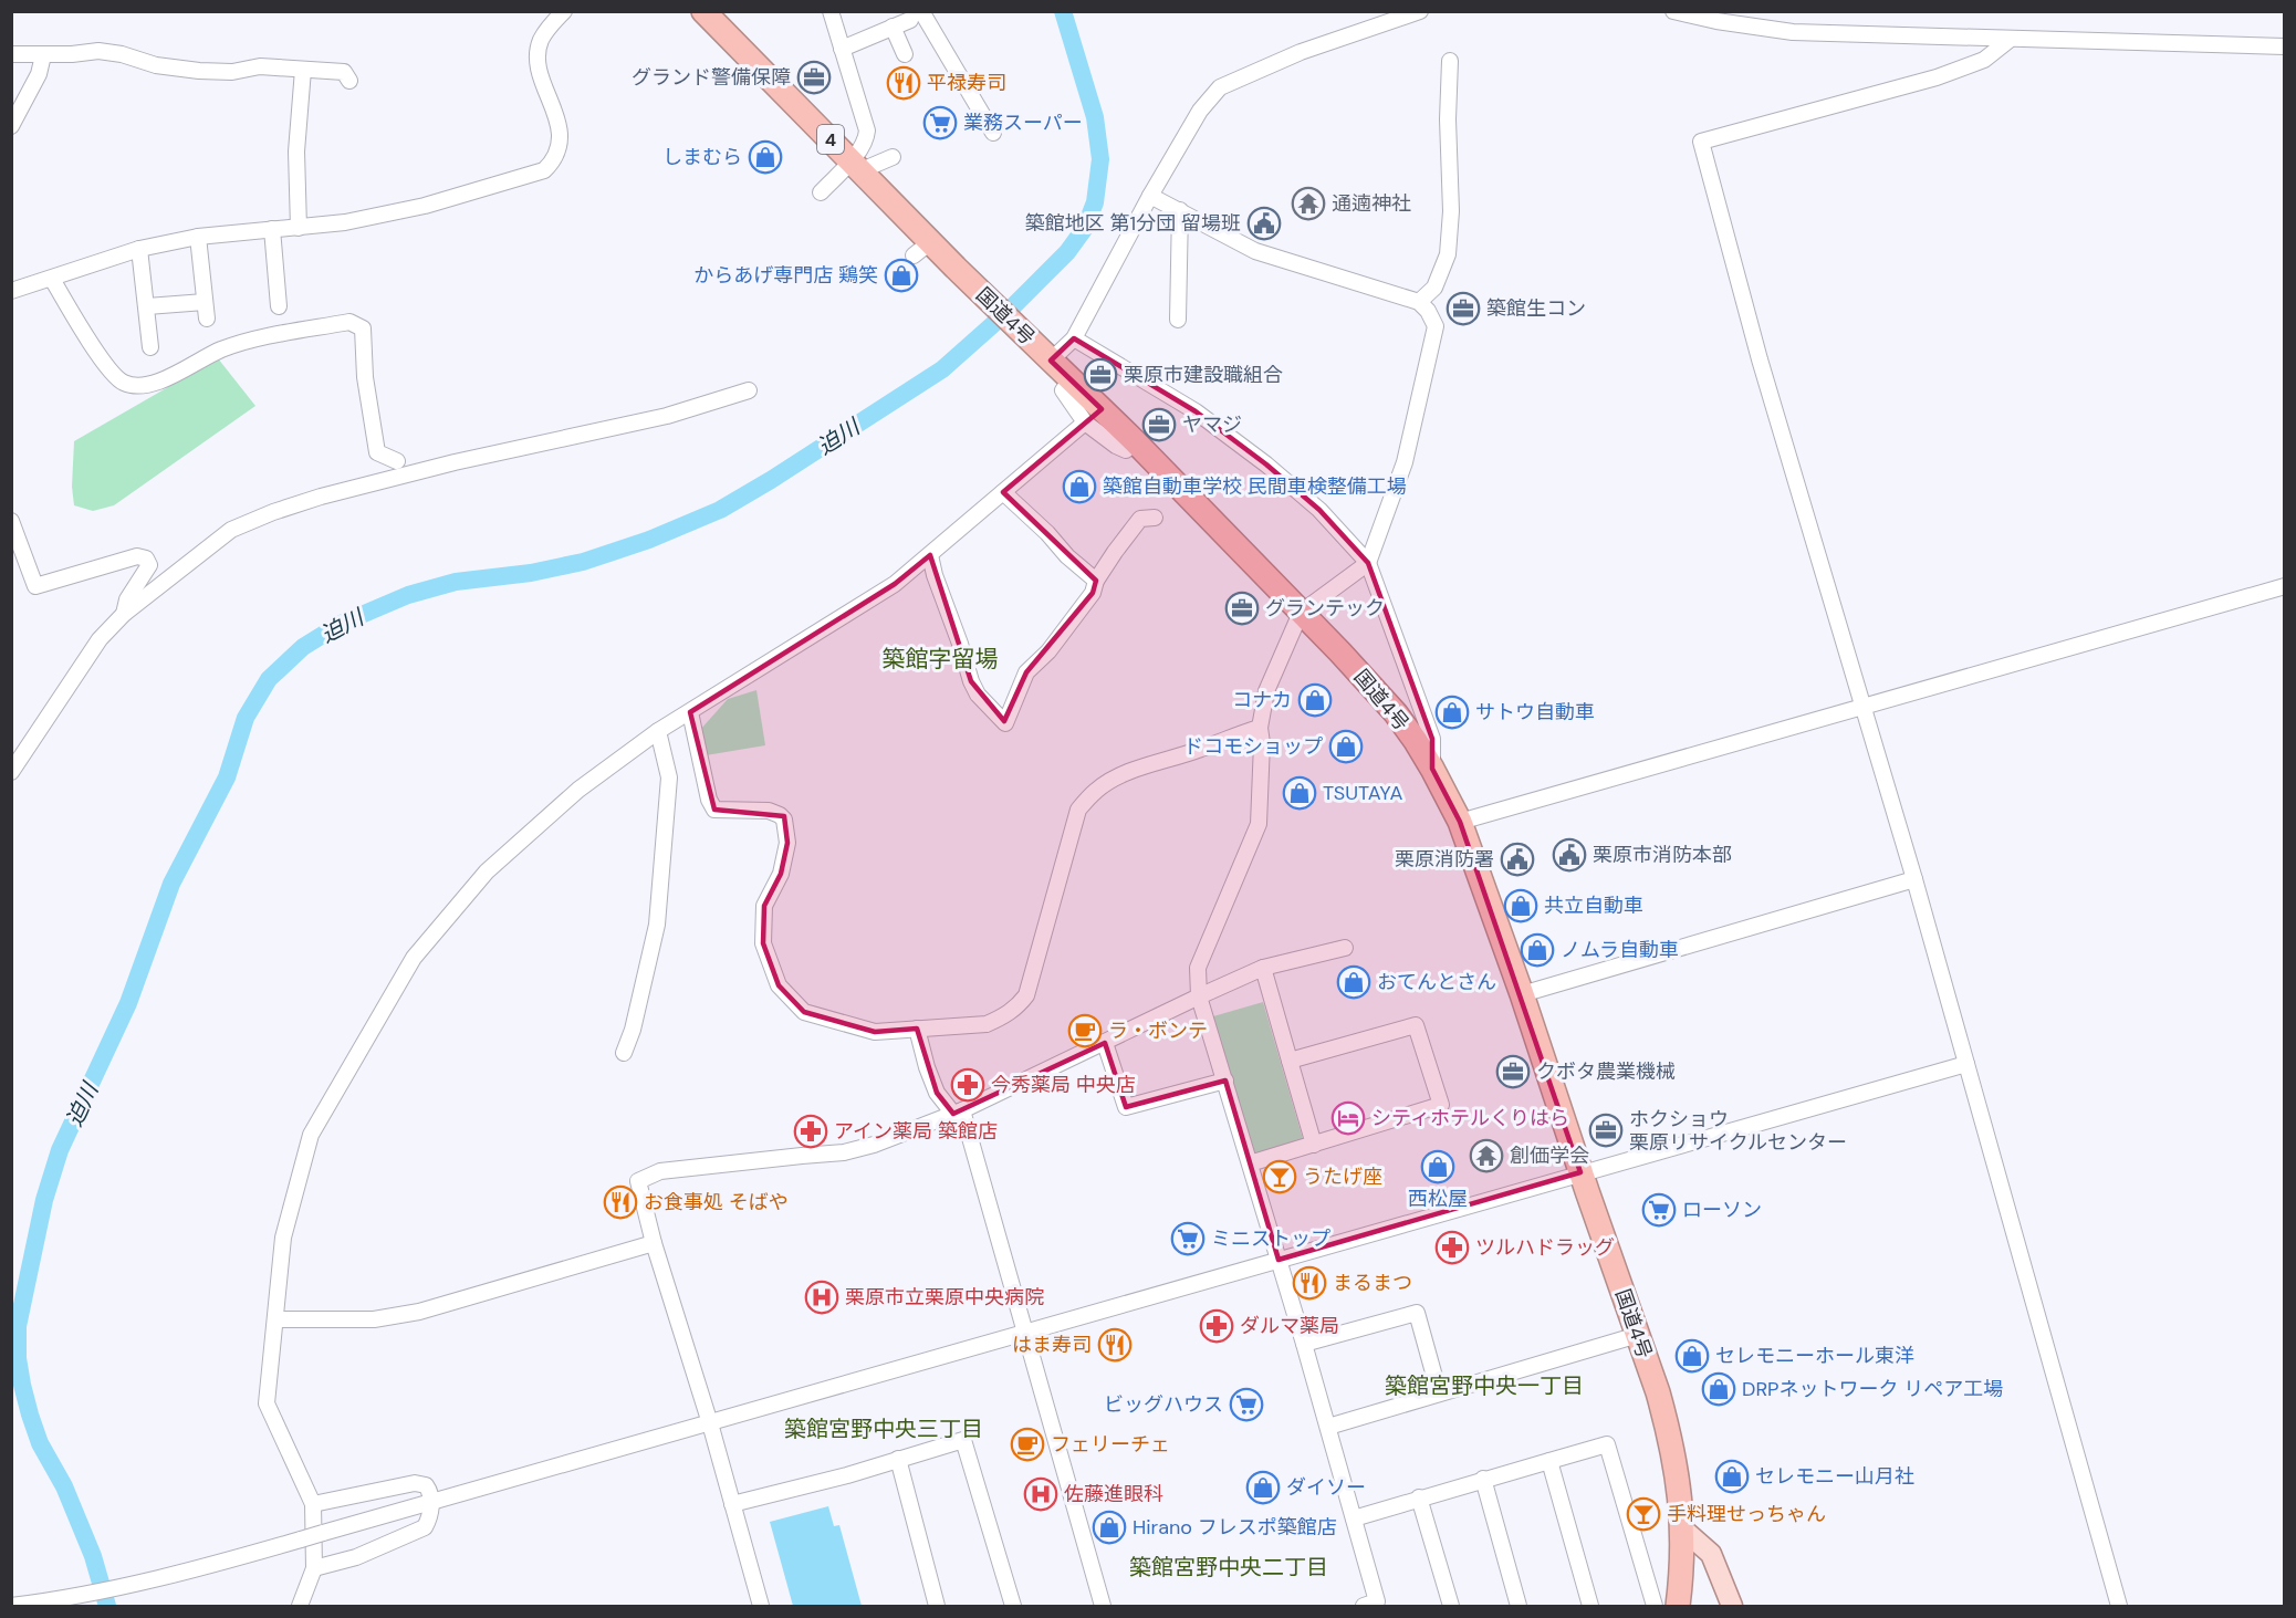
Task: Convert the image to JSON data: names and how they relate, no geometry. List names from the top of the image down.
{
  "streets": {
    "highway": ["4", "国道4号"]
  },
  "districts": [
    "築館字留場",
    "築館宮野中央一丁目",
    "築館宮野中央三丁目",
    "築館宮野中央二丁目"
  ],
  "water": ["迫川"],
  "places": {
    "office": [
      "グランド警備保障",
      "築館生コン",
      "栗原市建設職組合",
      "ヤマジ",
      "グランテック",
      "クボタ農業機械",
      "ホクショウ 栗原リサイクルセンター"
    ],
    "restaurant": [
      "平禄寿司",
      "お食事処 そばや",
      "まるまつ",
      "はま寿司"
    ],
    "supermarket": [
      "業務スーパー",
      "ローソン",
      "ミニストップ",
      "ビッグハウス"
    ],
    "shop": [
      "しまむら",
      "からあげ専門店 鶏笑",
      "築館自動車学校 民間車検整備工場",
      "コナカ",
      "サトウ自動車",
      "ドコモショップ",
      "TSUTAYA",
      "共立自動車",
      "ノムラ自動車",
      "おてんとさん",
      "西松屋",
      "セレモニーホール東洋",
      "DRPネットワーク リペア工場",
      "セレモニー山月社",
      "ダイソー",
      "Hirano フレスポ築館店"
    ],
    "temple": ["通遖神社", "創価学会"],
    "public building": ["築館地区 第1分団 留場班", "栗原市消防本部", "栗原消防署"],
    "cafe": ["ラ・ボンテ", "フェリーチェ"],
    "pharmacy": [
      "今秀薬局 中央店",
      "アイン薬局 築館店",
      "ツルハドラッグ",
      "ダルマ薬局"
    ],
    "hotel": ["シティホテルくりはら"],
    "bar": ["うたげ座", "手料理せっちゃん"],
    "hospital": ["栗原市立栗原中央病院", "佐藤進眼科"]
  }
}
